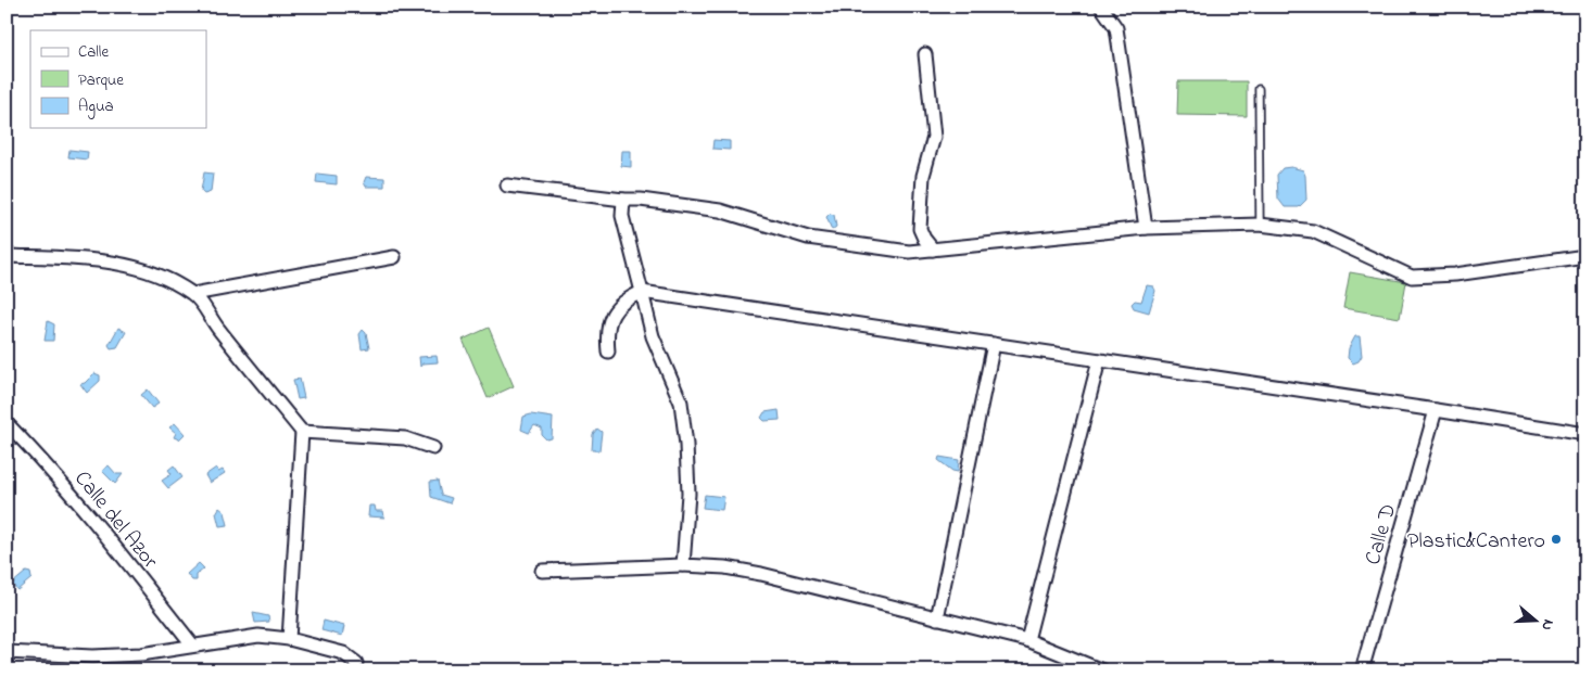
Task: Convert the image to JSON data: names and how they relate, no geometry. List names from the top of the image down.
{
  "streets": {
    "street": ["Calle del Azor", "Calle D"]
  },
  "places": ["Plastic&Cantero"],
  "legend": ["Calle", "Parque", "Agua"],
  "north": "right"
}
